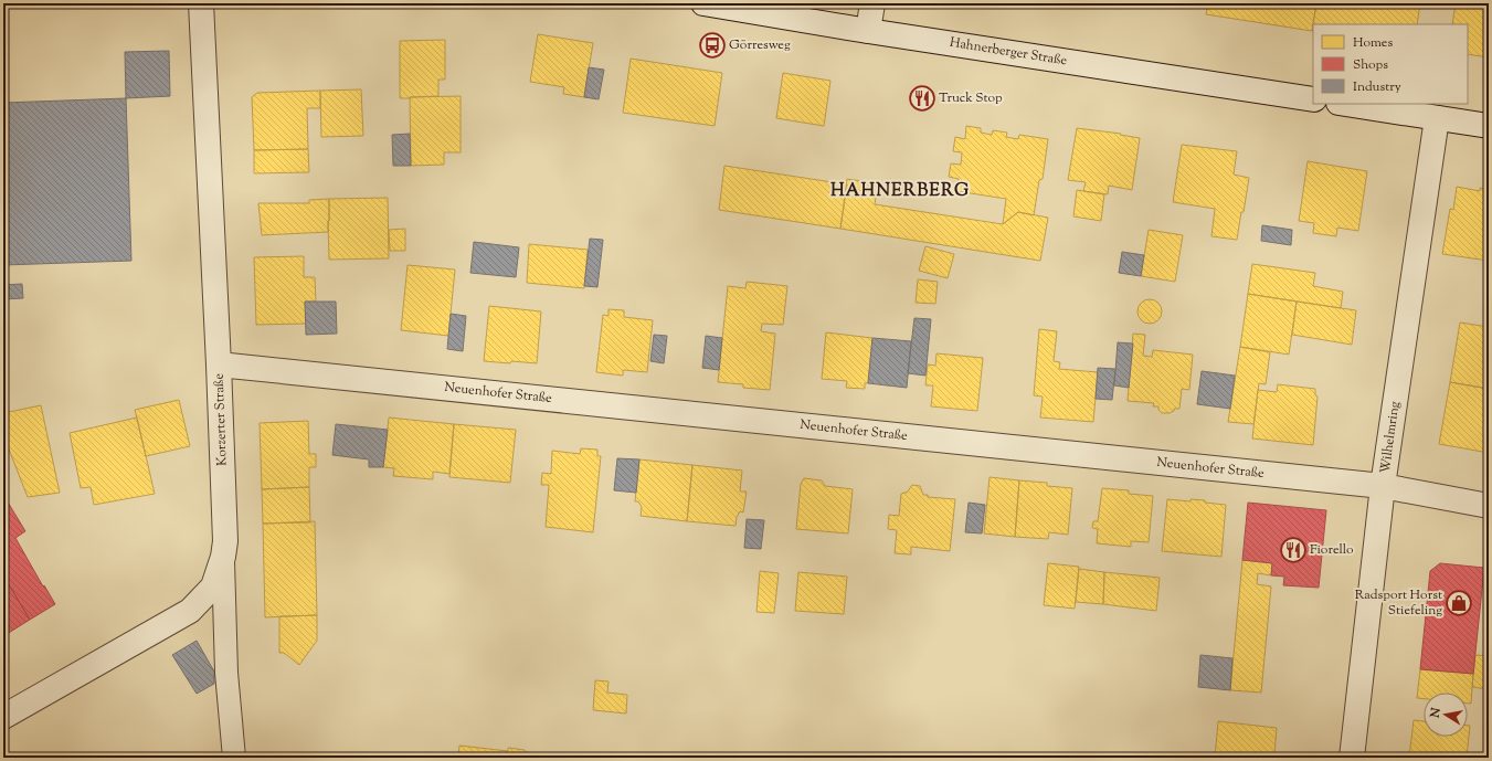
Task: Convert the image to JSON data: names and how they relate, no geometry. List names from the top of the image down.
{
  "streets": {
    "street": [
      "Hahnerberger Straße",
      "Neuenhofer Straße",
      "Korzerter Straße",
      "Wilhelmring"
    ]
  },
  "crossings": [
    ["Neuenhofer Straße", "Korzerter Straße"],
    ["Neuenhofer Straße", "Wilhelmring"]
  ],
  "districts": ["HAHNERBERG"],
  "places": {
    "bus stop": ["Görresweg"],
    "restaurant": ["Truck Stop", "Fiorello"],
    "shop": ["Radsport Horst Stiefeling"]
  },
  "legend": ["Homes", "Shops", "Industry"],
  "north": "left"
}
